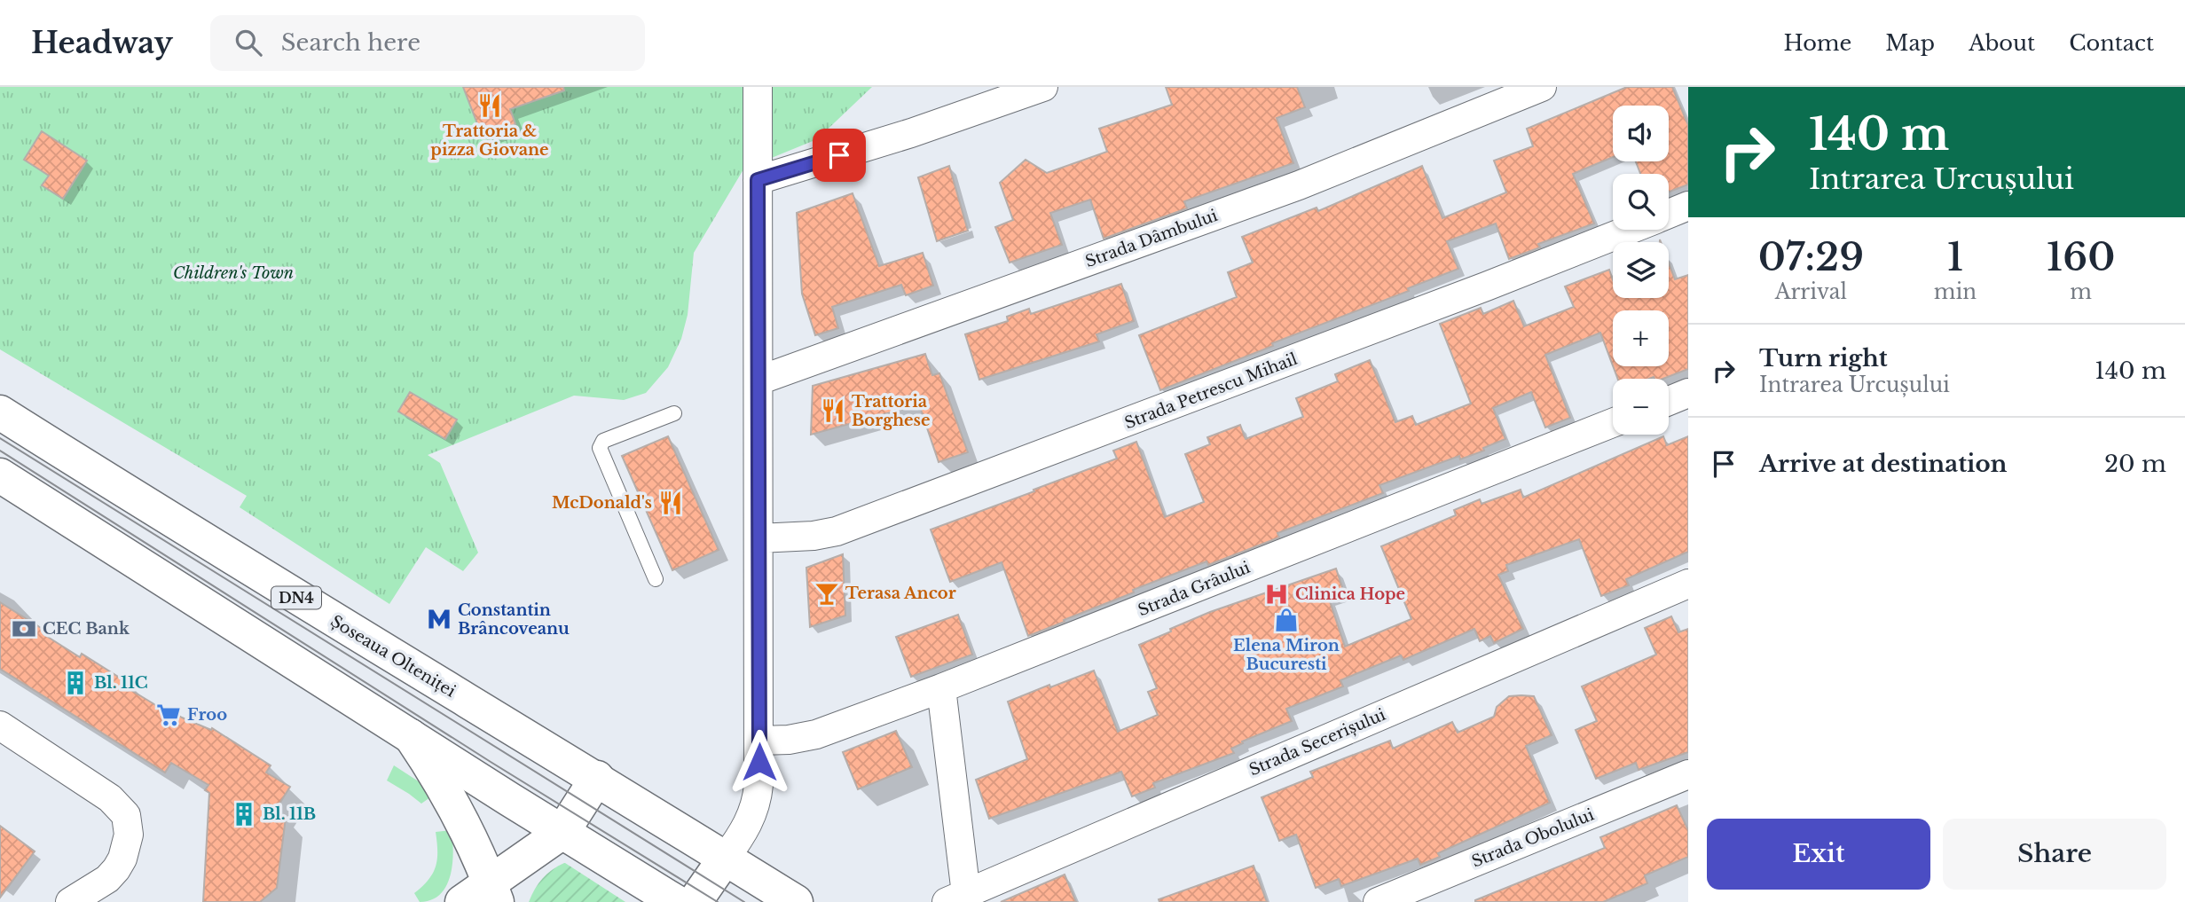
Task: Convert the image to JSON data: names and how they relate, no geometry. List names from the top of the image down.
{
  "streets": {
    "main road": ["DN4", "Șoseaua Olteniței"],
    "street": [
      "Strada Dâmbului",
      "Strada Petrescu Mihail",
      "Strada Grâului",
      "Strada Secerișului",
      "Strada Obolului"
    ]
  },
  "parks": ["Children's Town"],
  "places": {
    "restaurant": ["Trattoria & pizza Giovane", "Trattoria Borghese", "McDonald's"],
    "bar": ["Terasa Ancor"],
    "hospital": ["Clinica Hope"],
    "metro station": ["Constantin Brâncoveanu"],
    "shop": ["Elena Miron Bucuresti"],
    "bank": ["CEC Bank"],
    "building": ["Bl. 11C", "Bl. 11B"],
    "supermarket": ["Froo"]
  },
  "page": {
    "header": "Headway",
    "search": "Search here",
    "nav": [
      "Home",
      "Map",
      "About",
      "Contact"
    ],
    "turn": ["140 m", "Intrarea Urcușului"],
    "map_buttons": ["+", "−"],
    "eta": [
      "07:29",
      "Arrival",
      "1",
      "min",
      "160",
      "m"
    ],
    "list": [
      {
        "name": "Turn right",
        "note": "Intrarea Urcușului",
        "value": "140 m"
      },
      {
        "name": "Arrive at destination",
        "value": "20 m"
      }
    ],
    "buttons": ["Exit", "Share"]
  }
}
